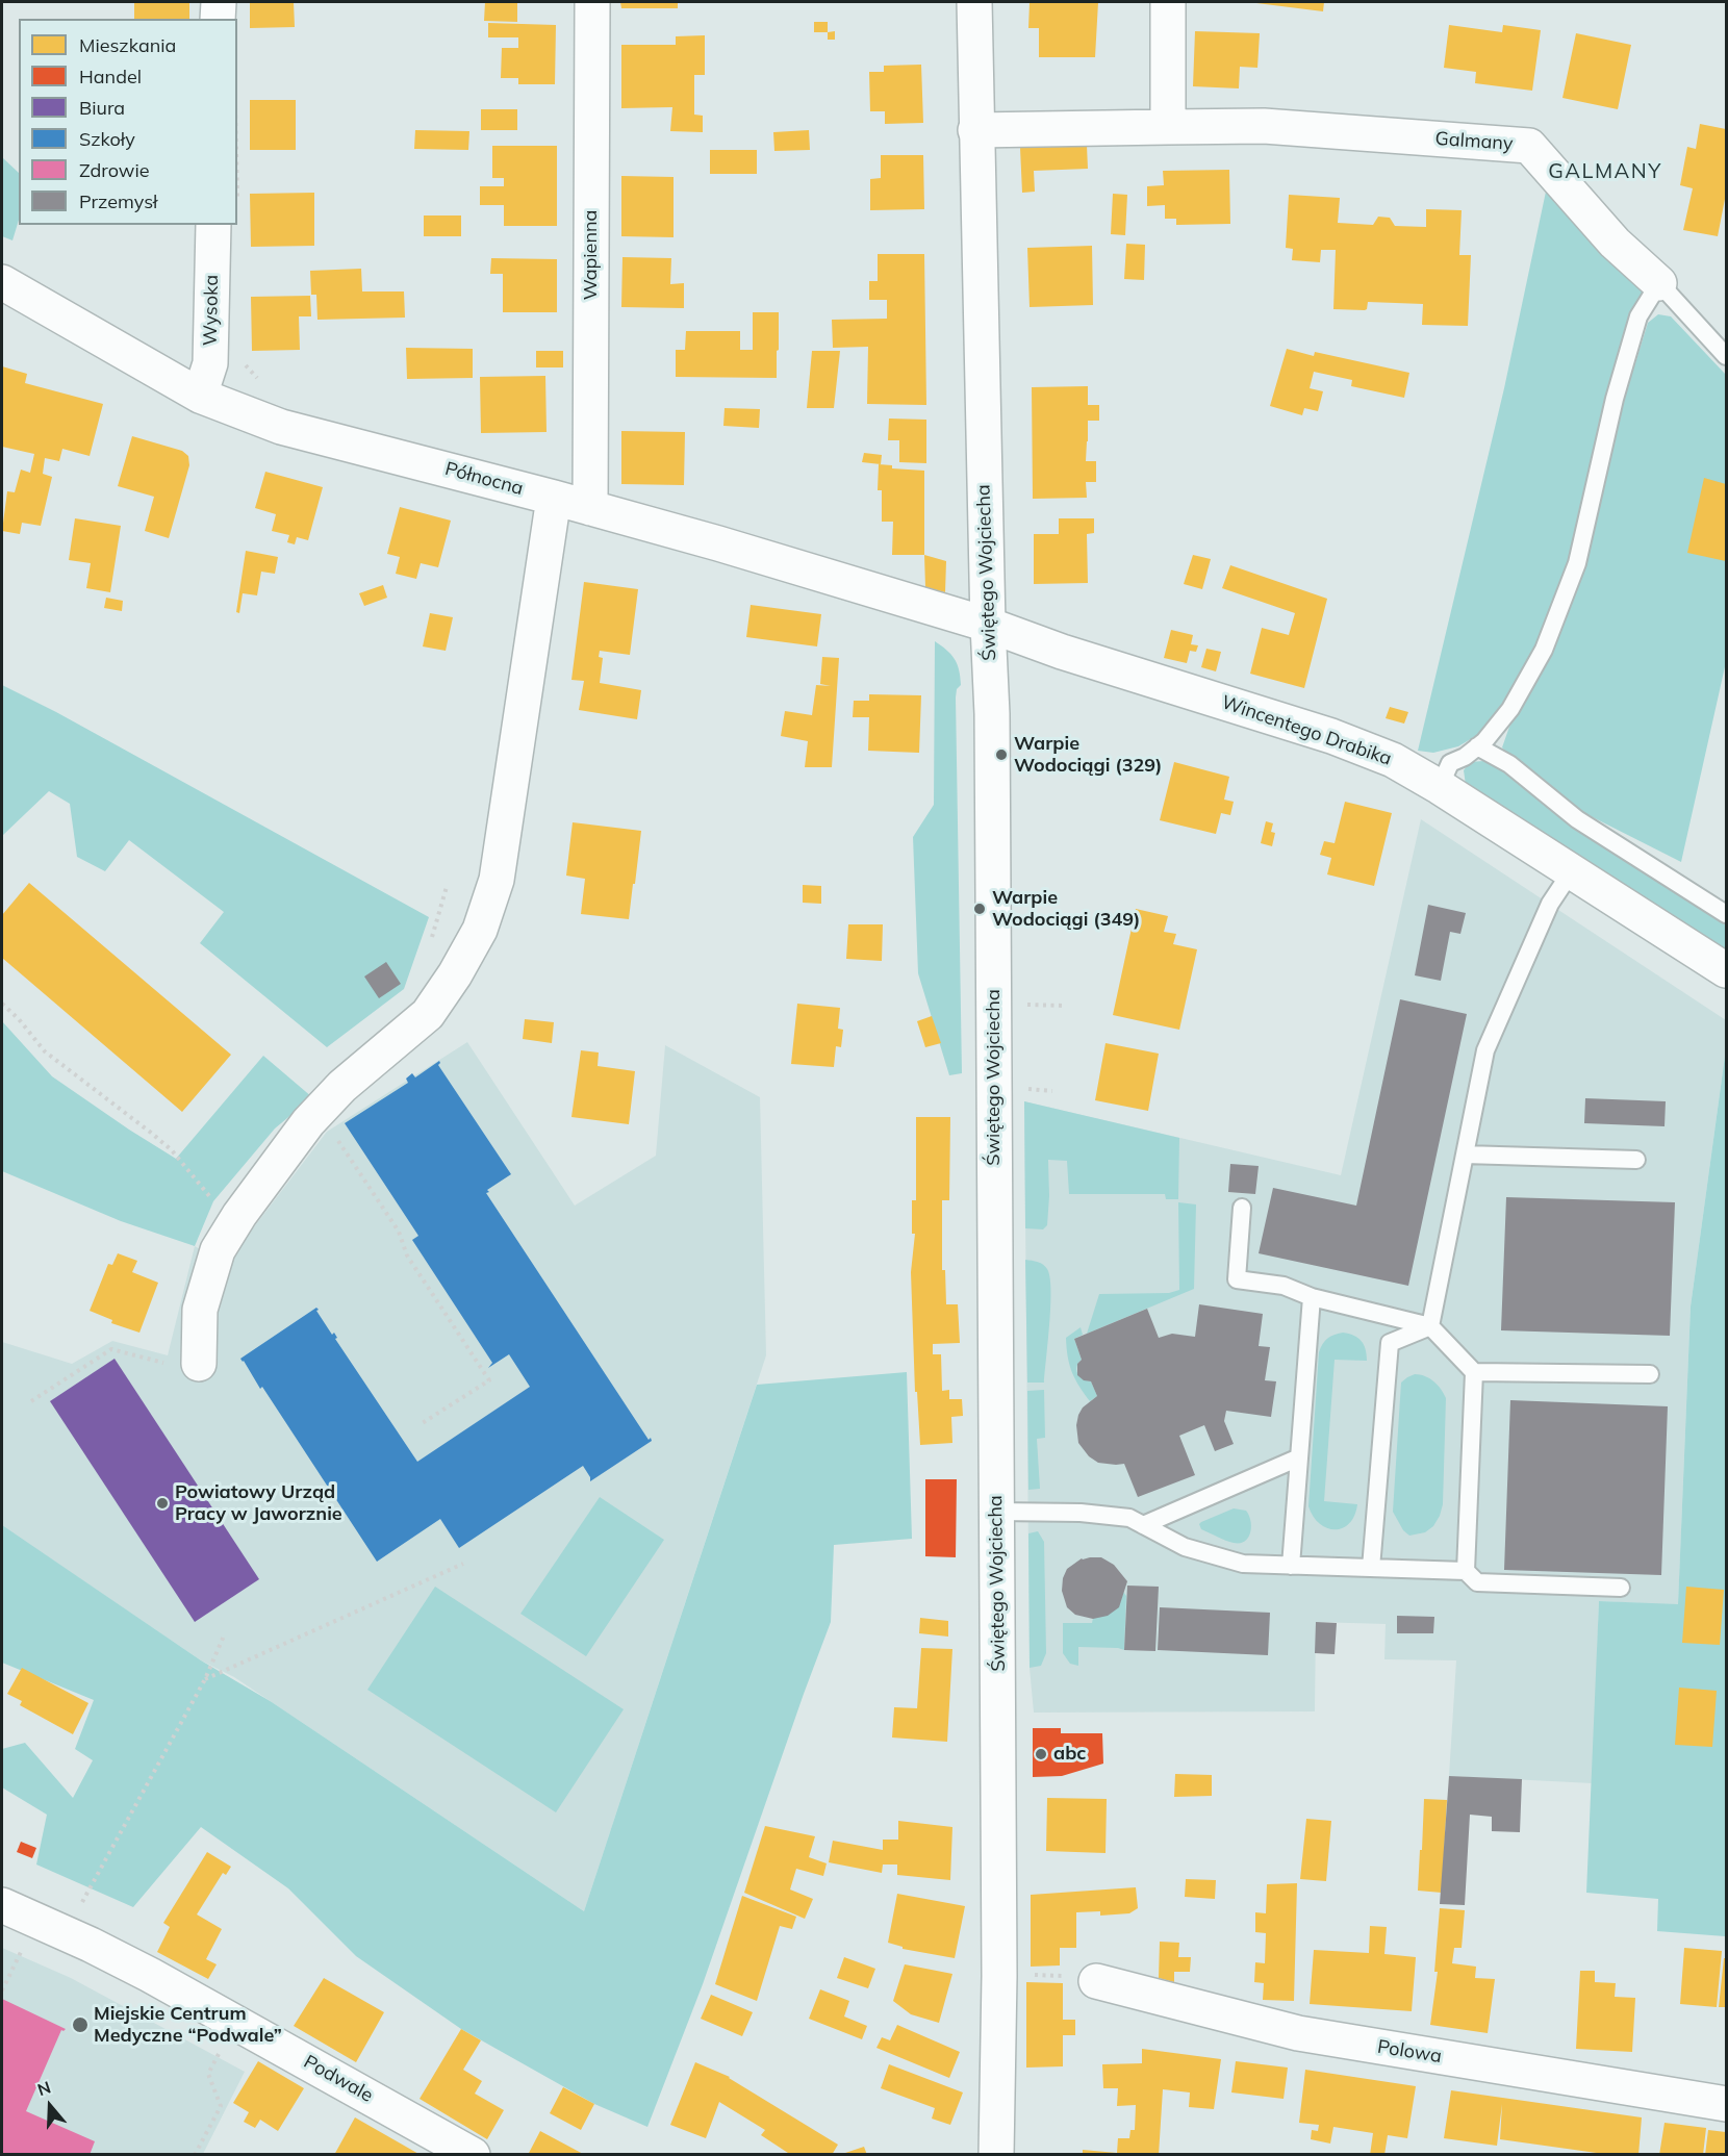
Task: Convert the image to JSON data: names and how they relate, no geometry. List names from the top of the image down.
{
  "streets": {
    "street": [
      "Galmany",
      "Wapienna",
      "Wysoka",
      "Północna",
      "Świętego Wojciecha",
      "Wincentego Drabika",
      "Polowa",
      "Podwale"
    ]
  },
  "crossings": [
    ["Galmany", "Świętego Wojciecha"],
    ["Wapienna", "Północna"],
    ["Wysoka", "Północna"],
    ["Północna", "Świętego Wojciecha"],
    ["Północna", "Wincentego Drabika"],
    ["Świętego Wojciecha", "Wincentego Drabika"]
  ],
  "districts": ["GALMANY"],
  "places": [
    "Warpie Wodociągi (329)",
    "Warpie Wodociągi (349)",
    "Powiatowy Urząd Pracy w Jaworznie",
    "abc",
    "Miejskie Centrum Medyczne “Podwale”"
  ],
  "legend": [
    "Mieszkania",
    "Handel",
    "Biura",
    "Szkoły",
    "Zdrowie",
    "Przemysł"
  ],
  "north": "top"
}
